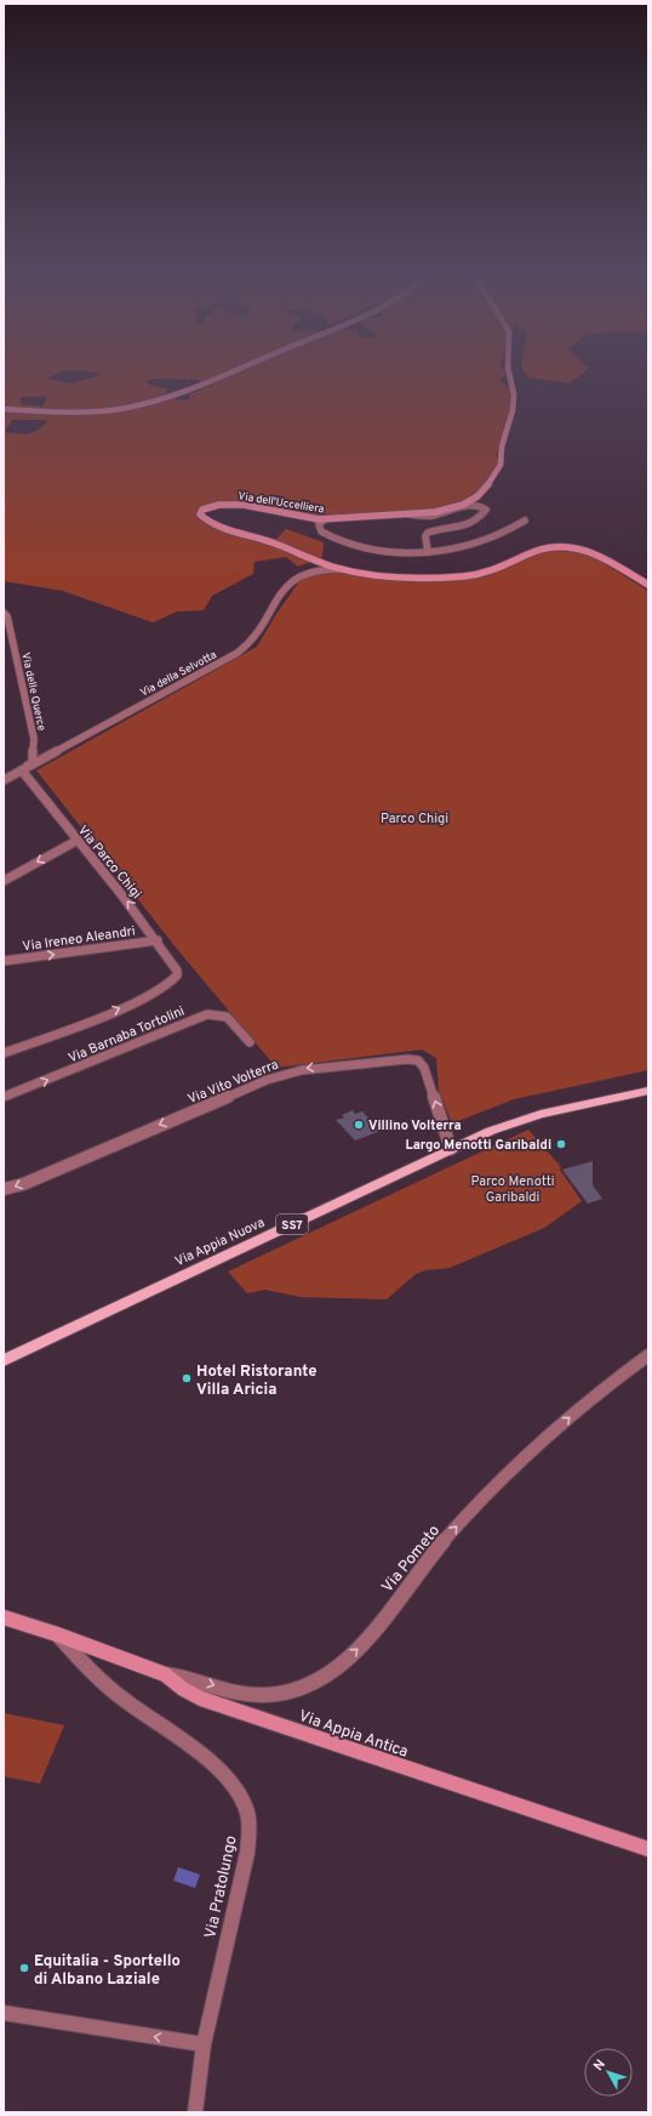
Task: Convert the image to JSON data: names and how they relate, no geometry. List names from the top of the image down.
{
  "streets": {
    "main road": ["SS7", "Via Appia Nuova"],
    "street": [
      "Via dell'Uccelliera",
      "Via della Selvotta",
      "Via delle Querce",
      "Via Parco Chigi",
      "Via Ireneo Aleandri",
      "Via Barnaba Tortolini",
      "Via Vito Volterra",
      "Via Pometo",
      "Via Appia Antica",
      "Via Pratolungo"
    ]
  },
  "crossings": [
    ["Via dell'Uccelliera", "Via della Selvotta"],
    ["Via della Selvotta", "Via delle Querce"],
    ["Via della Selvotta", "Via Parco Chigi"],
    ["Via delle Querce", "Via Parco Chigi"],
    ["Via Parco Chigi", "Via Ireneo Aleandri"],
    ["Via Vito Volterra", "Via Appia Nuova"],
    ["Via Pometo", "Via Appia Antica"],
    ["Via Appia Antica", "Via Pratolungo"]
  ],
  "one_way": [
    "Via Ireneo Aleandri",
    "Via Barnaba Tortolini",
    "Via Vito Volterra",
    "Via Pometo"
  ],
  "parks": ["Parco Chigi", "Parco Menotti Garibaldi"],
  "places": [
    "Villino Volterra",
    "Largo Menotti Garibaldi",
    "Hotel Ristorante Villa Aricia",
    "Equitalia - Sportello di Albano Laziale"
  ],
  "north": "top left"
}
